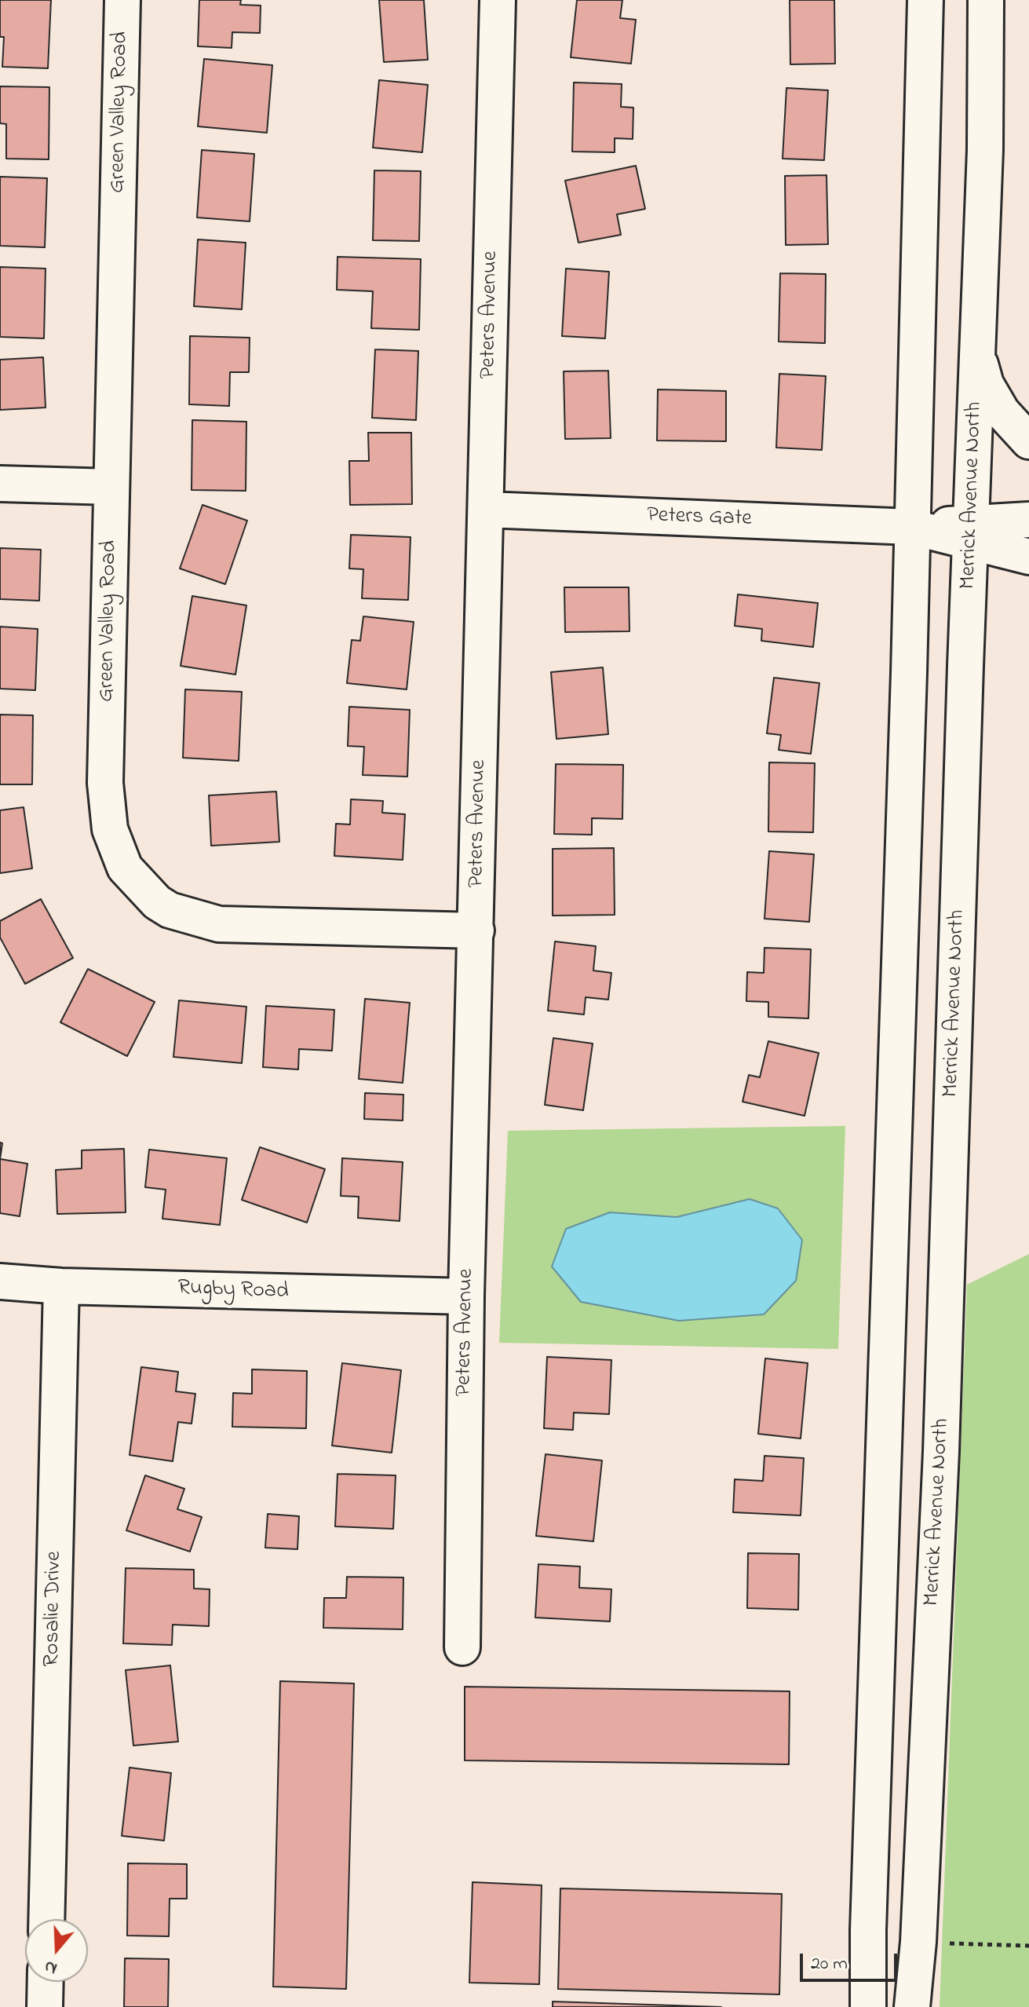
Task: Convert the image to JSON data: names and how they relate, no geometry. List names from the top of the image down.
{
  "streets": {
    "street": [
      "Green Valley Road",
      "Peters Avenue",
      "Merrick Avenue North",
      "Peters Gate",
      "Rugby Road",
      "Rosalie Drive"
    ]
  },
  "crossings": [
    ["Green Valley Road", "Peters Avenue"],
    ["Peters Avenue", "Peters Gate"],
    ["Peters Avenue", "Rugby Road"],
    ["Merrick Avenue North", "Peters Gate"],
    ["Rugby Road", "Rosalie Drive"]
  ],
  "scale_bar": "20 m",
  "north": "bottom"
}
